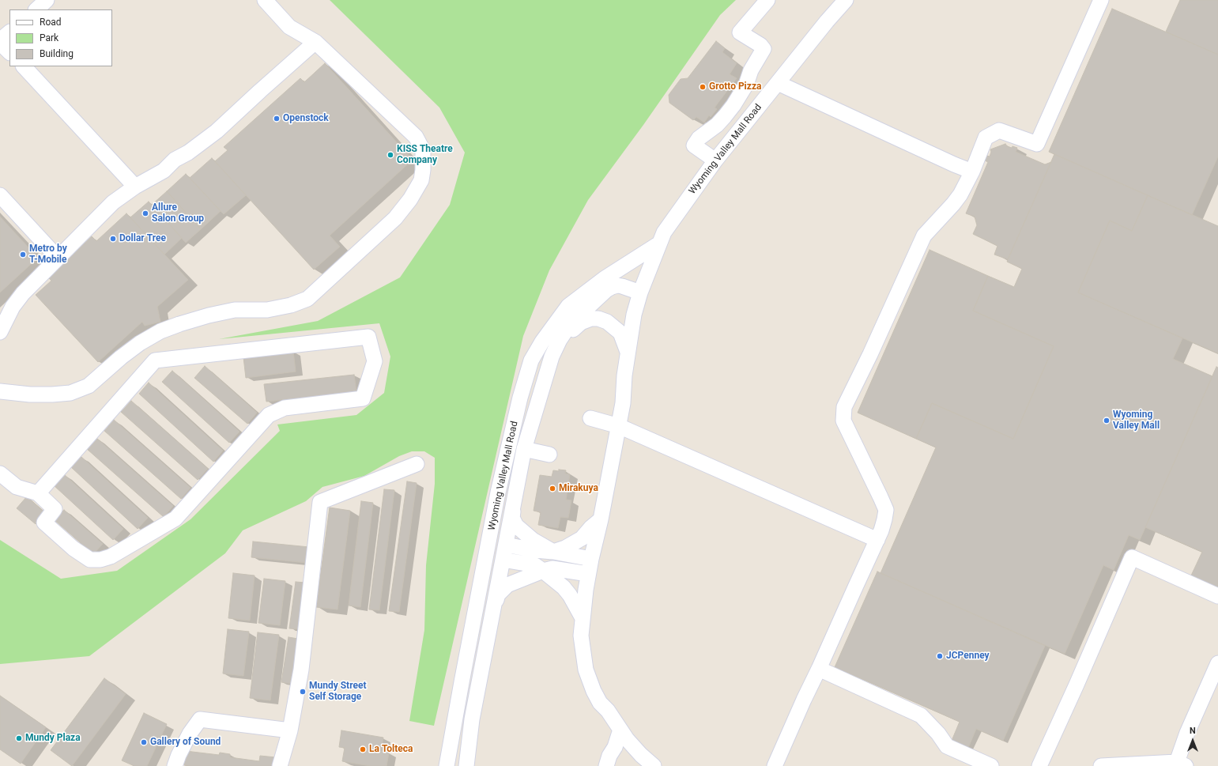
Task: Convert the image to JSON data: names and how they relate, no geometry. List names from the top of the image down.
{
  "streets": {
    "street": ["Wyoming Valley Mall Road"]
  },
  "places": [
    "Grotto Pizza",
    "Openstock",
    "KISS Theatre Company",
    "Allure Salon Group",
    "Dollar Tree",
    "Metro by T-Mobile",
    "Wyoming Valley Mall",
    "Mirakuya",
    "JCPenney",
    "Mundy Street Self Storage",
    "Mundy Plaza",
    "Gallery of Sound",
    "La Tolteca"
  ],
  "legend": ["Road", "Park", "Building"],
  "north": "top"
}
